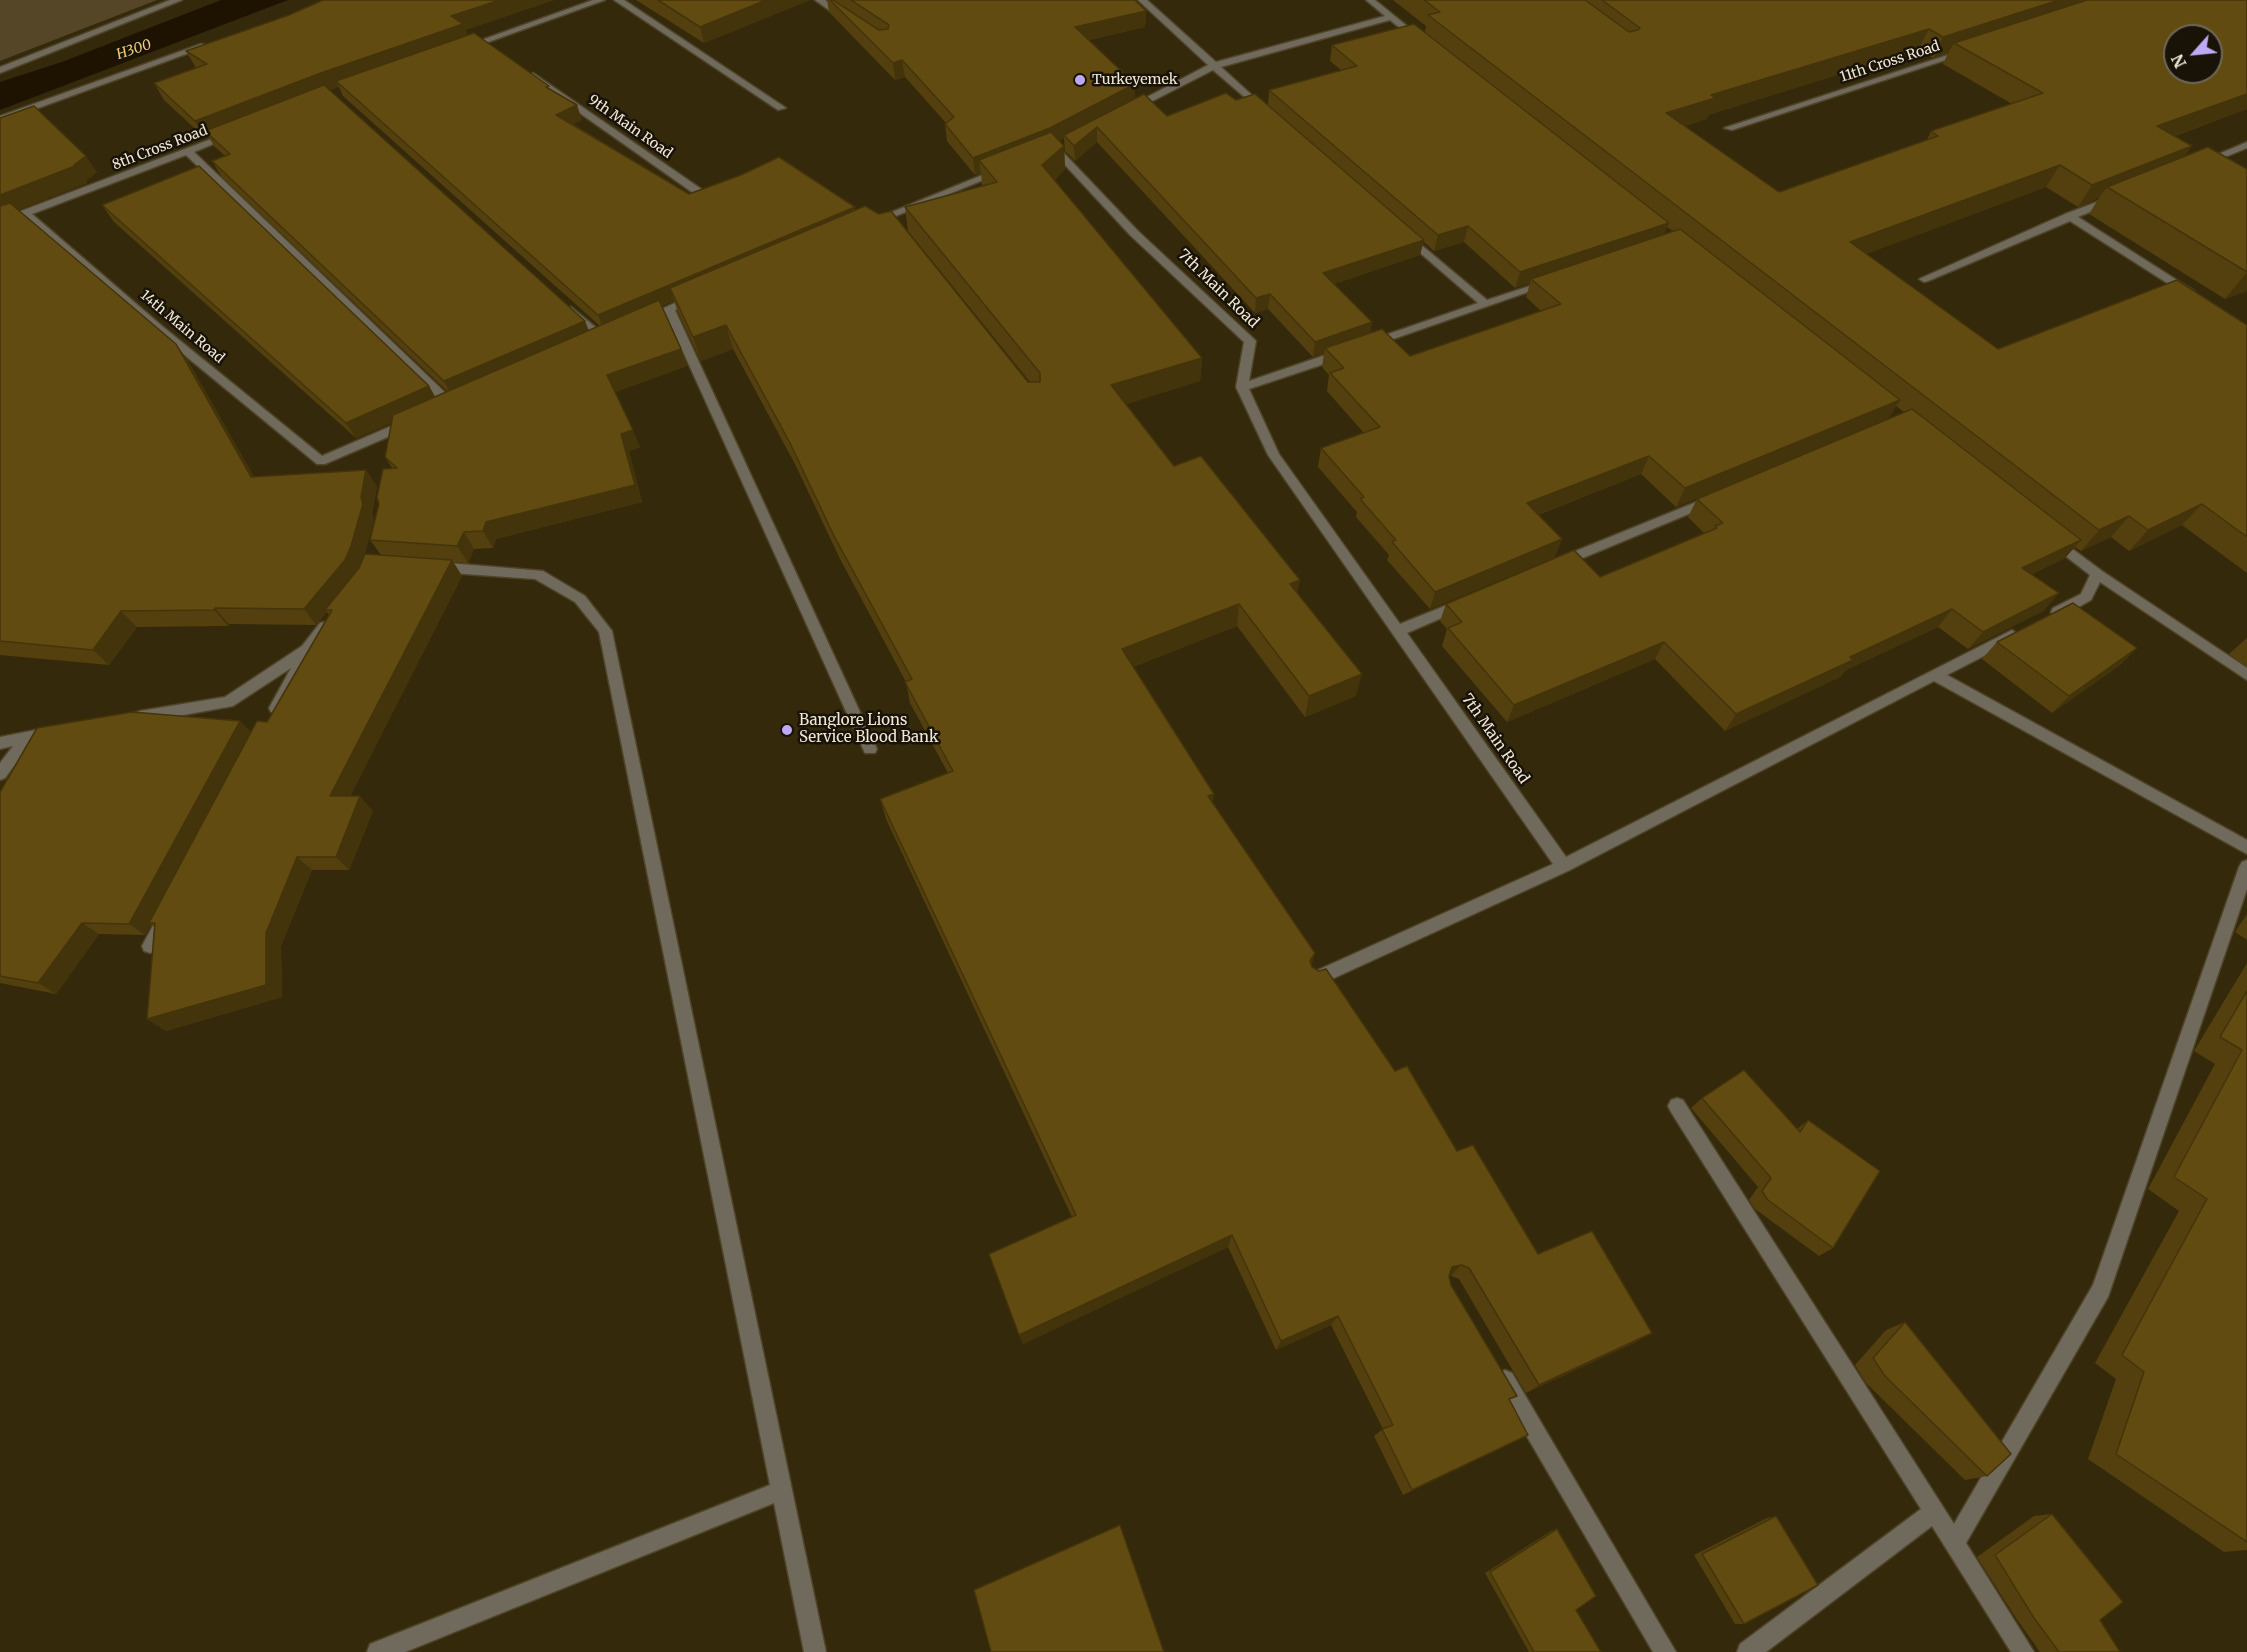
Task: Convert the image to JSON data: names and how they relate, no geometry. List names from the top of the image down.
{
  "streets": {
    "street": [
      "11th Cross Road",
      "9th Main Road",
      "8th Cross Road",
      "7th Main Road",
      "14th Main Road"
    ]
  },
  "crossings": [
    ["8th Cross Road", "14th Main Road"]
  ],
  "water": ["H300"],
  "places": ["Turkeyemek", "Banglore Lions Service Blood Bank"],
  "north": "bottom left"
}
